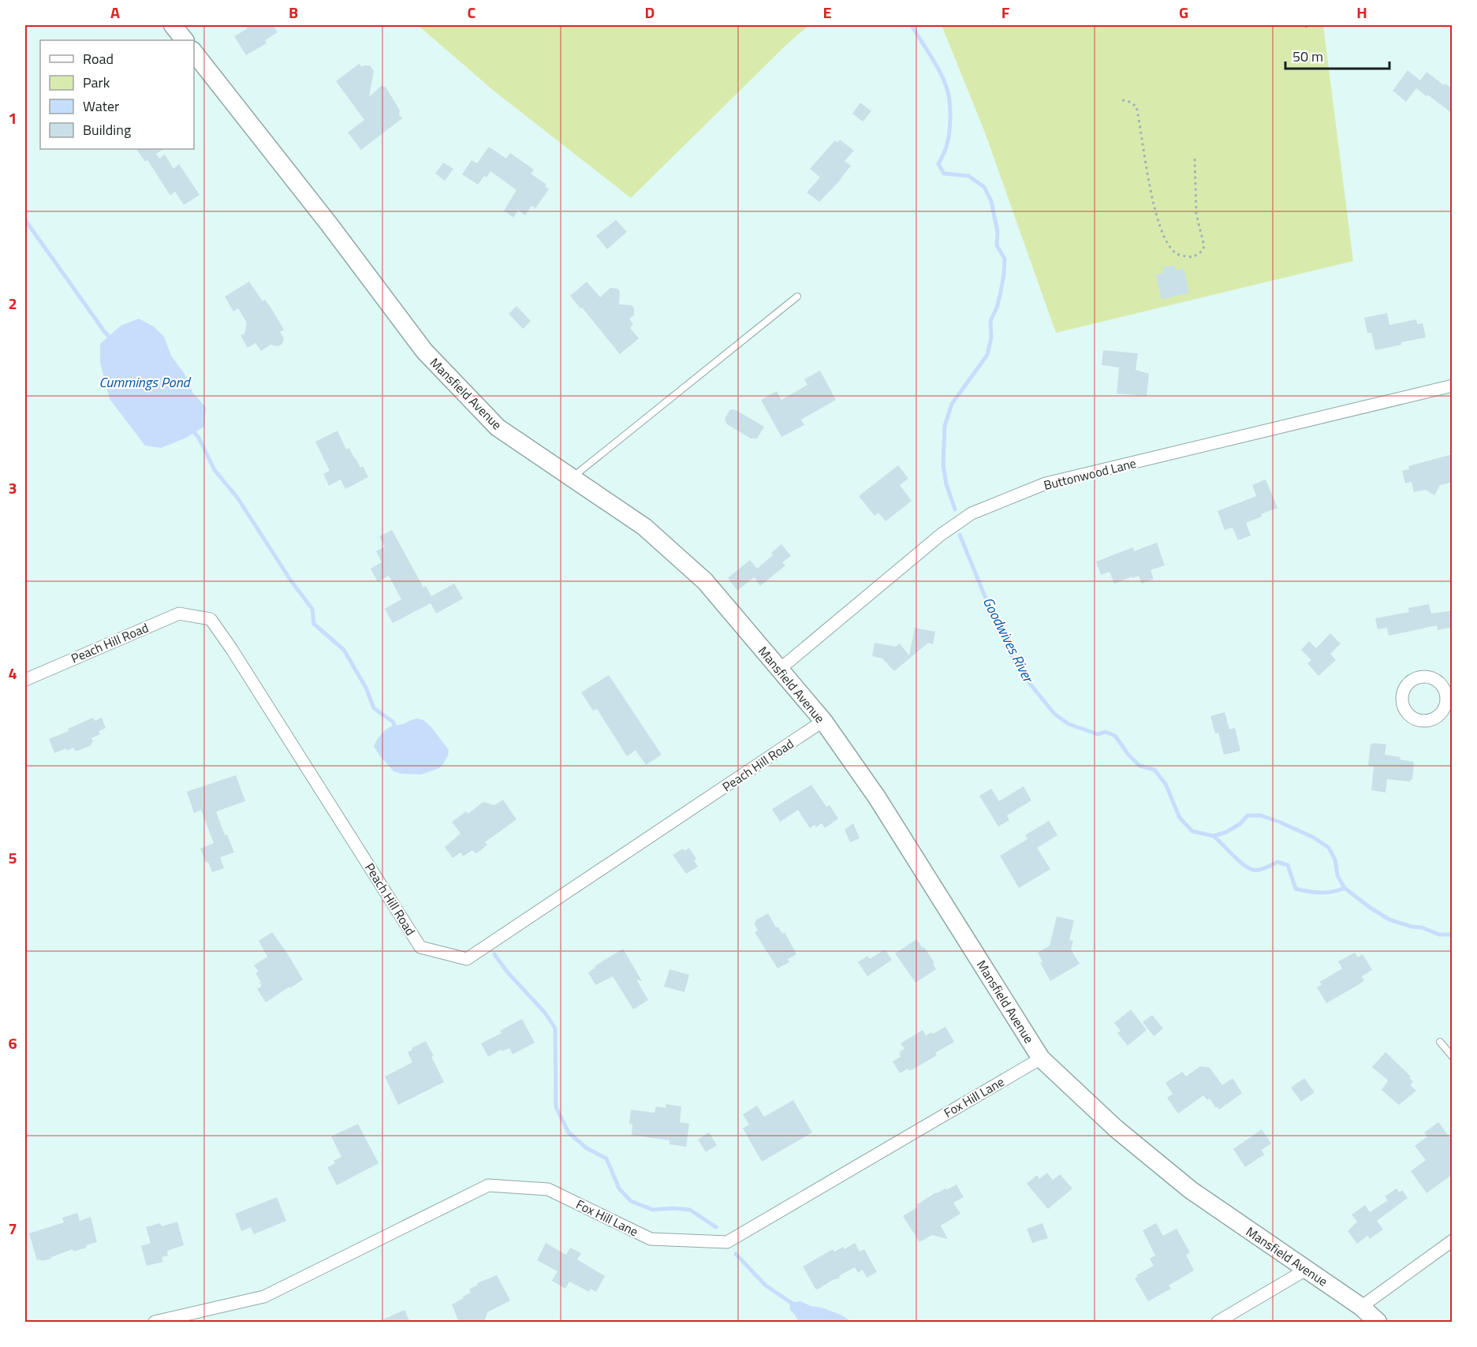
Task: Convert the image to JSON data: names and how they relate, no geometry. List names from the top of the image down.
{
  "streets": {
    "main road": ["Mansfield Avenue"],
    "street": ["Buttonwood Lane", "Peach Hill Road", "Fox Hill Lane"]
  },
  "crossings": [
    ["Mansfield Avenue", "Buttonwood Lane"],
    ["Mansfield Avenue", "Peach Hill Road"],
    ["Mansfield Avenue", "Fox Hill Lane"]
  ],
  "water": ["Cummings Pond", "Goodwives River"],
  "legend": [
    "Road",
    "Park",
    "Water",
    "Building"
  ],
  "scale_bar": "50 m",
  "grid": {
    "columns": [
      "A",
      "B",
      "C",
      "D",
      "E",
      "F",
      "G",
      "H"
    ],
    "rows": [
      "1",
      "2",
      "3",
      "4",
      "5",
      "6",
      "7"
    ]
  }
}
